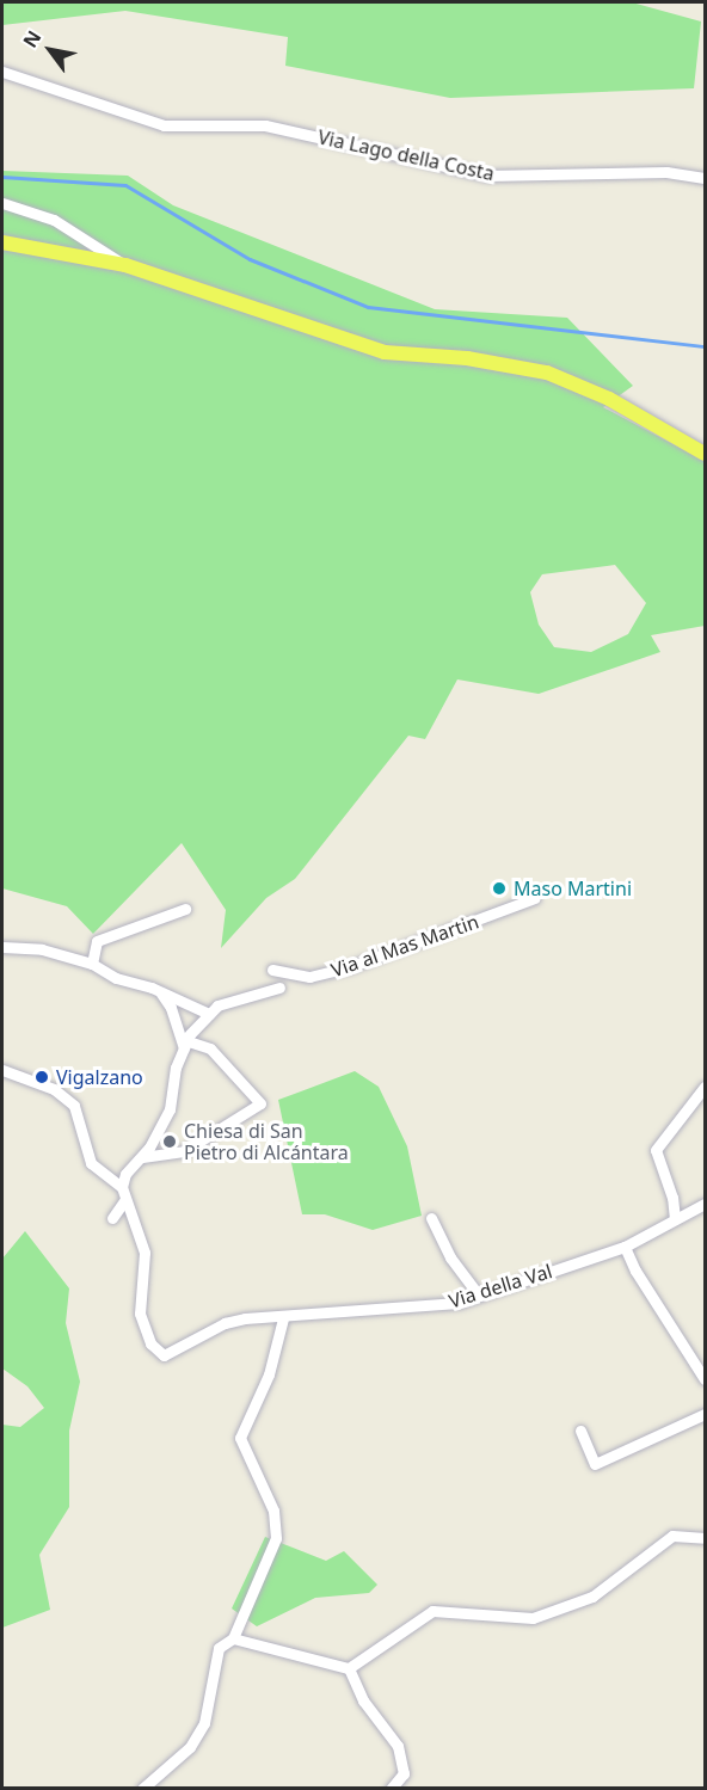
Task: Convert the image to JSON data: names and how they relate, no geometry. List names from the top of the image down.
{
  "streets": {
    "street": ["Via Lago della Costa", "Via al Mas Martin", "Via della Val"]
  },
  "places": ["Maso Martini", "Vigalzano", "Chiesa di San Pietro di Alcántara"],
  "north": "top left"
}
